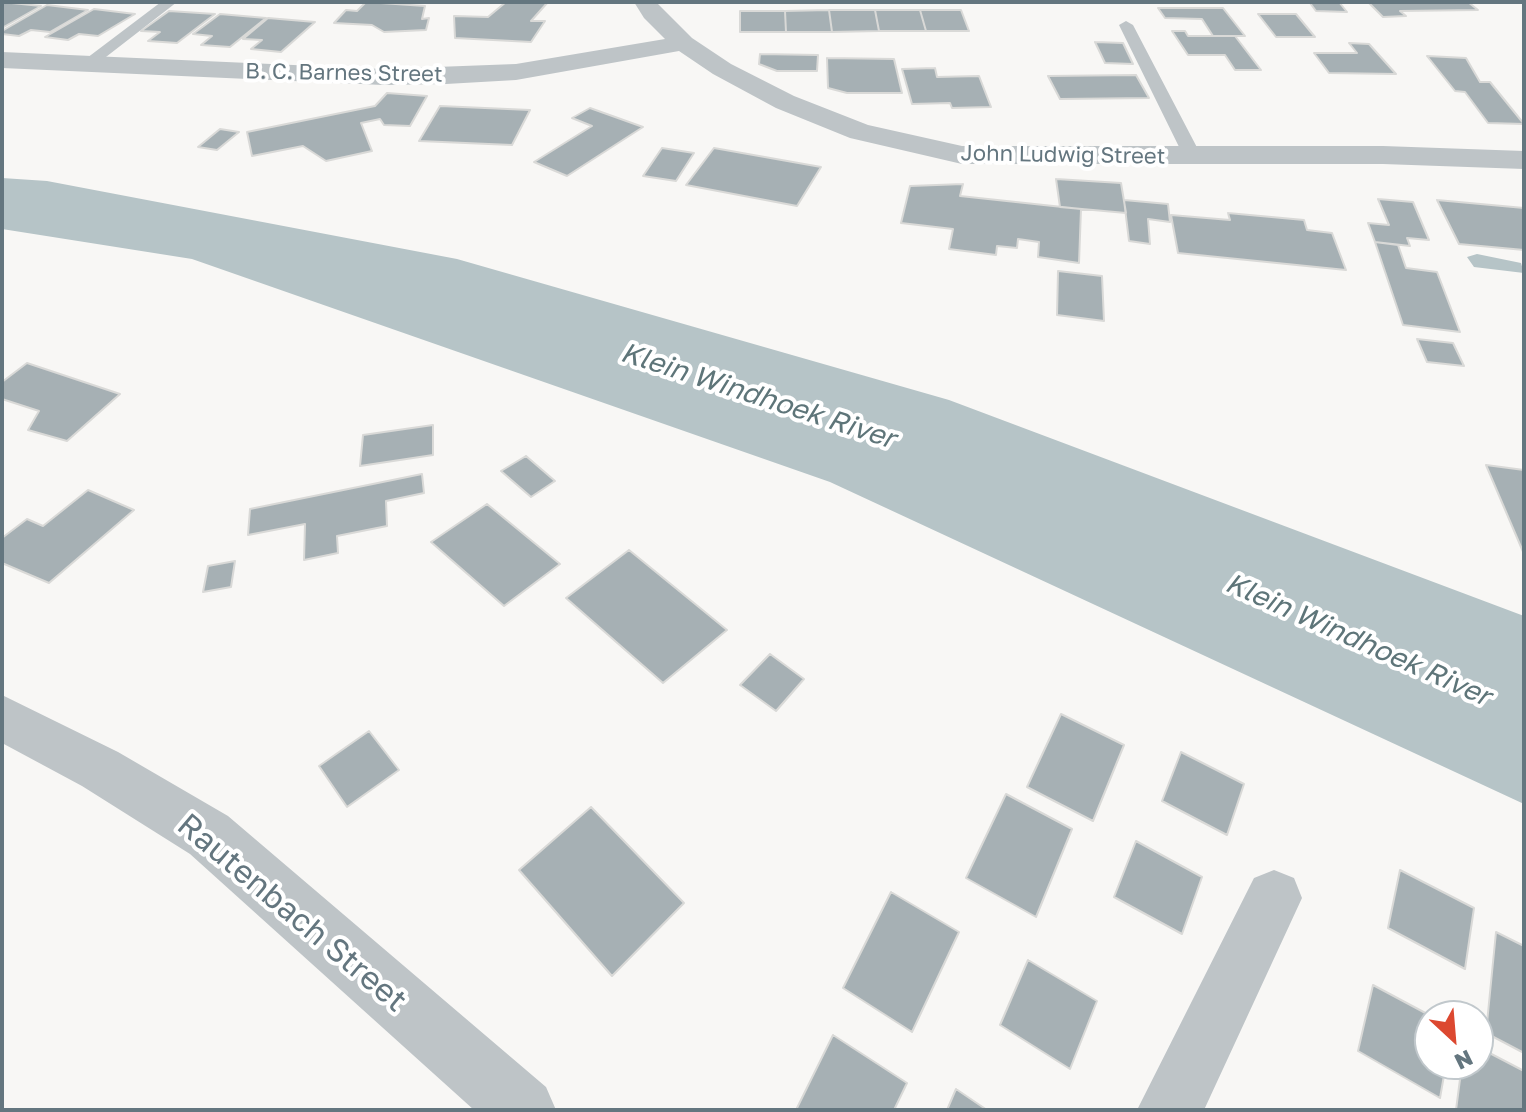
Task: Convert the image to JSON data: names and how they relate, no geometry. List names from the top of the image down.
{
  "streets": {
    "street": ["B. C. Barnes Street", "John Ludwig Street", "Rautenbach Street"]
  },
  "crossings": [
    ["B. C. Barnes Street", "John Ludwig Street"]
  ],
  "water": ["Klein Windhoek River"],
  "north": "bottom right"
}
